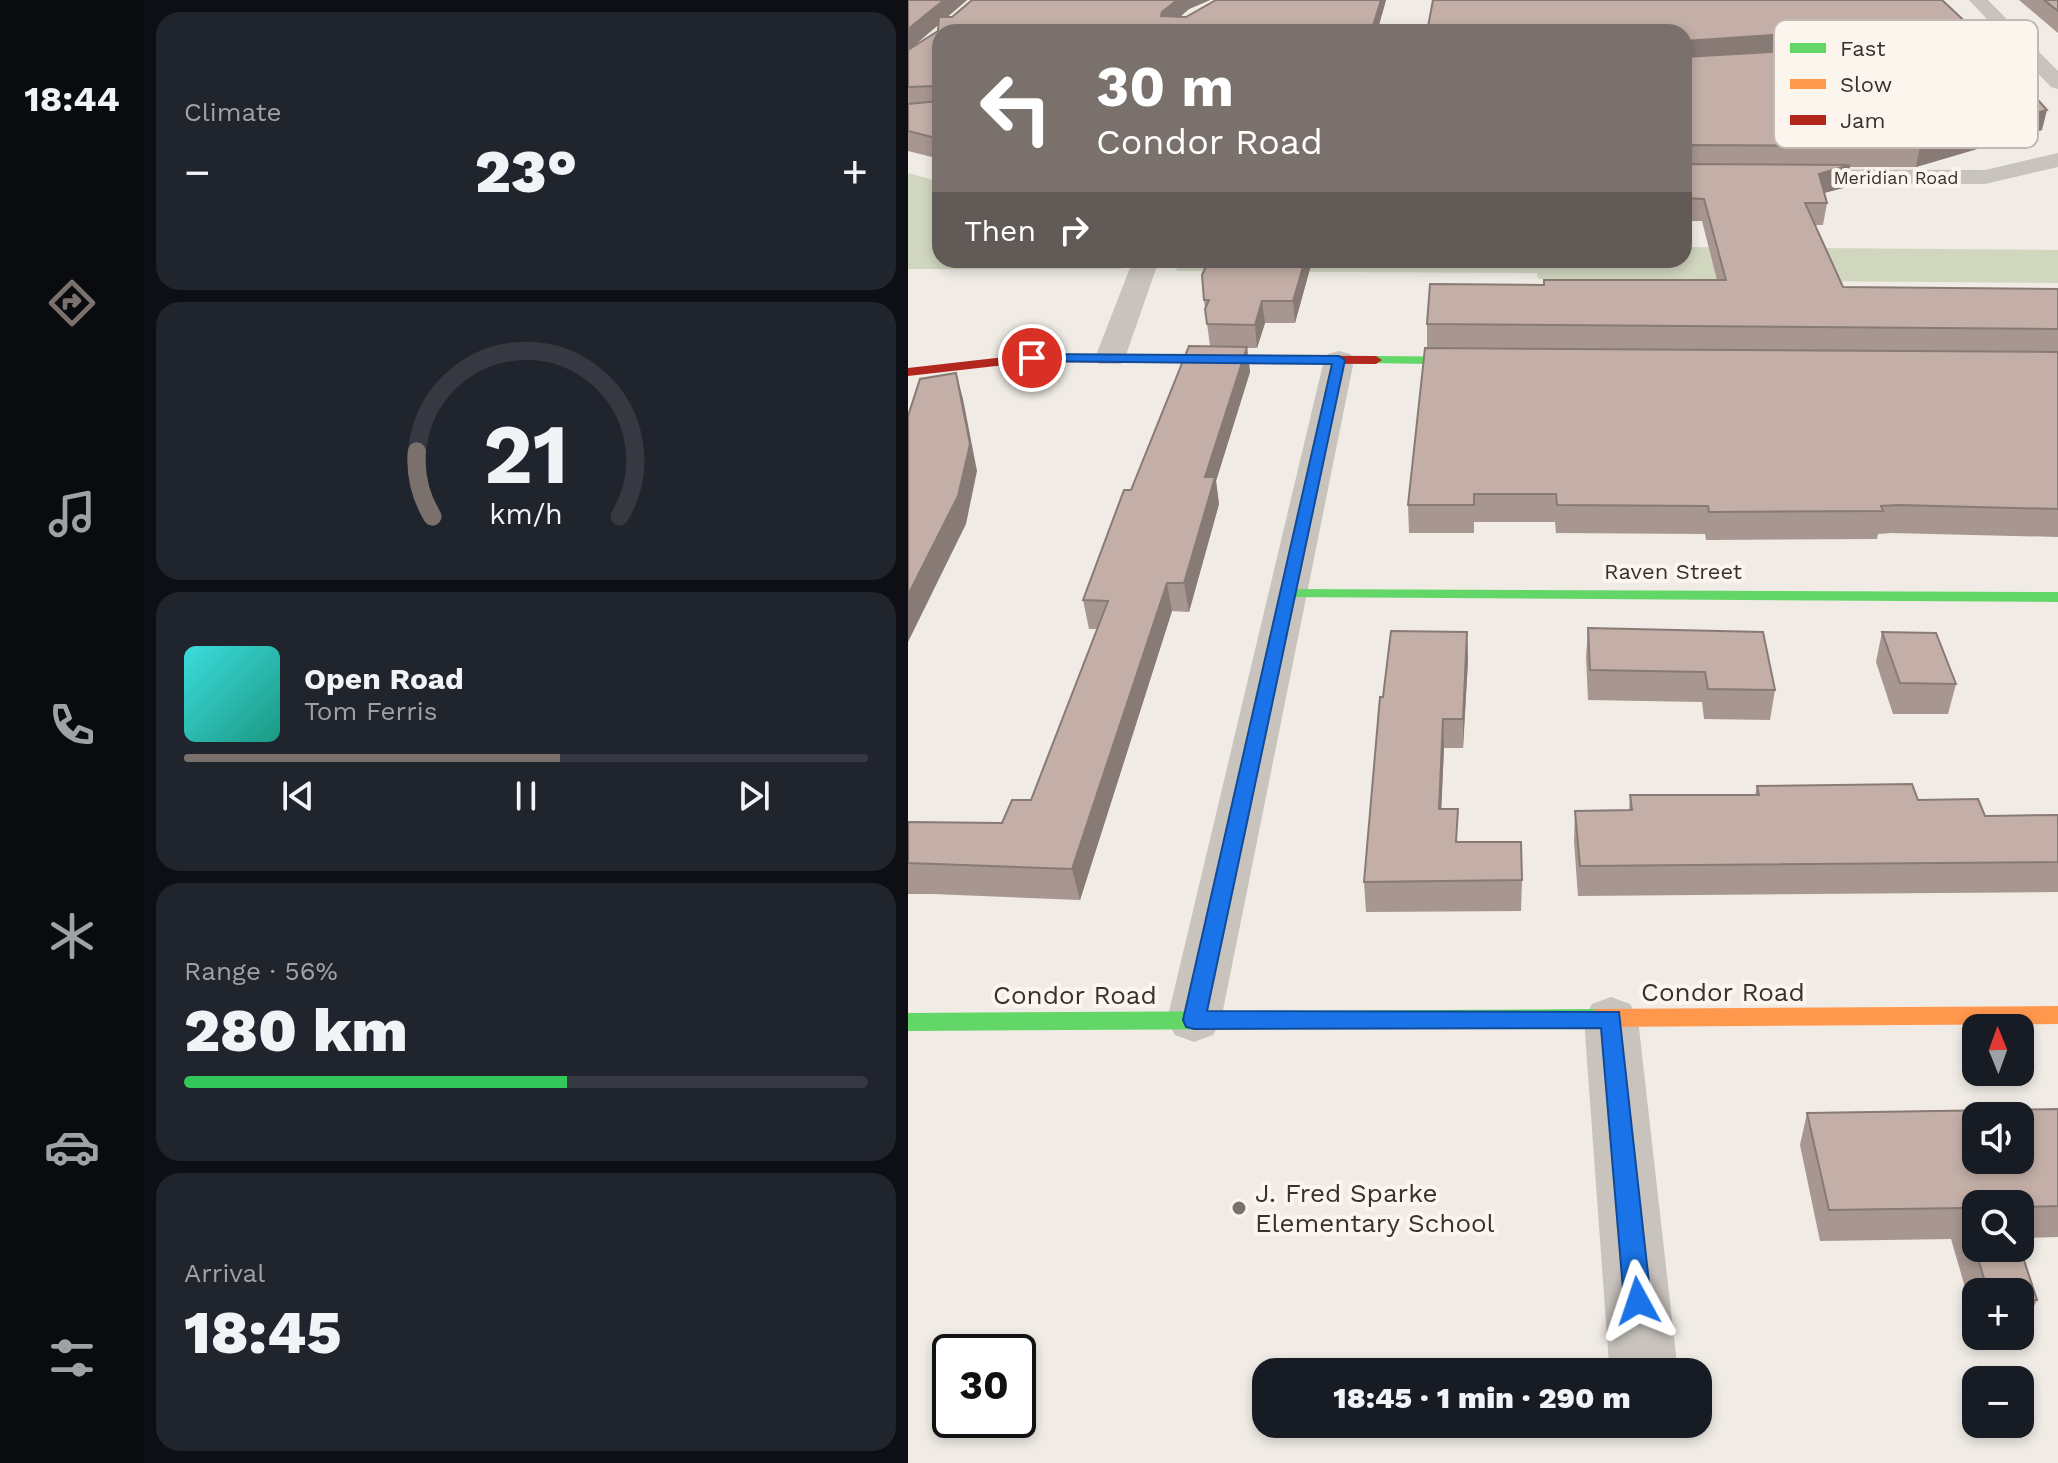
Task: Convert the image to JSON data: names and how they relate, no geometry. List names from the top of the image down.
{
  "streets": {
    "street": ["Meridian Road", "Raven Street", "Condor Road"]
  },
  "places": ["J. Fred Sparke Elementary School"],
  "legend": ["Fast", "Slow", "Jam"],
  "north": "top",
  "page": {
    "tabs": "18:44",
    "tile": [
      "Climate",
      ["Range · 56%", "280 km"],
      ["Arrival", "18:45"]
    ],
    "turn": ["30 m", "Condor Road"],
    "heat": ["−", "23°", "+"],
    "then": "Then",
    "song": ["Open Road", "Tom Ferris"],
    "map_buttons": ["+", "−"],
    "limit": "30",
    "trip": "18:45 · 1 min · 290 m",
    "gauge": ["21", "km/h"]
  }
}
